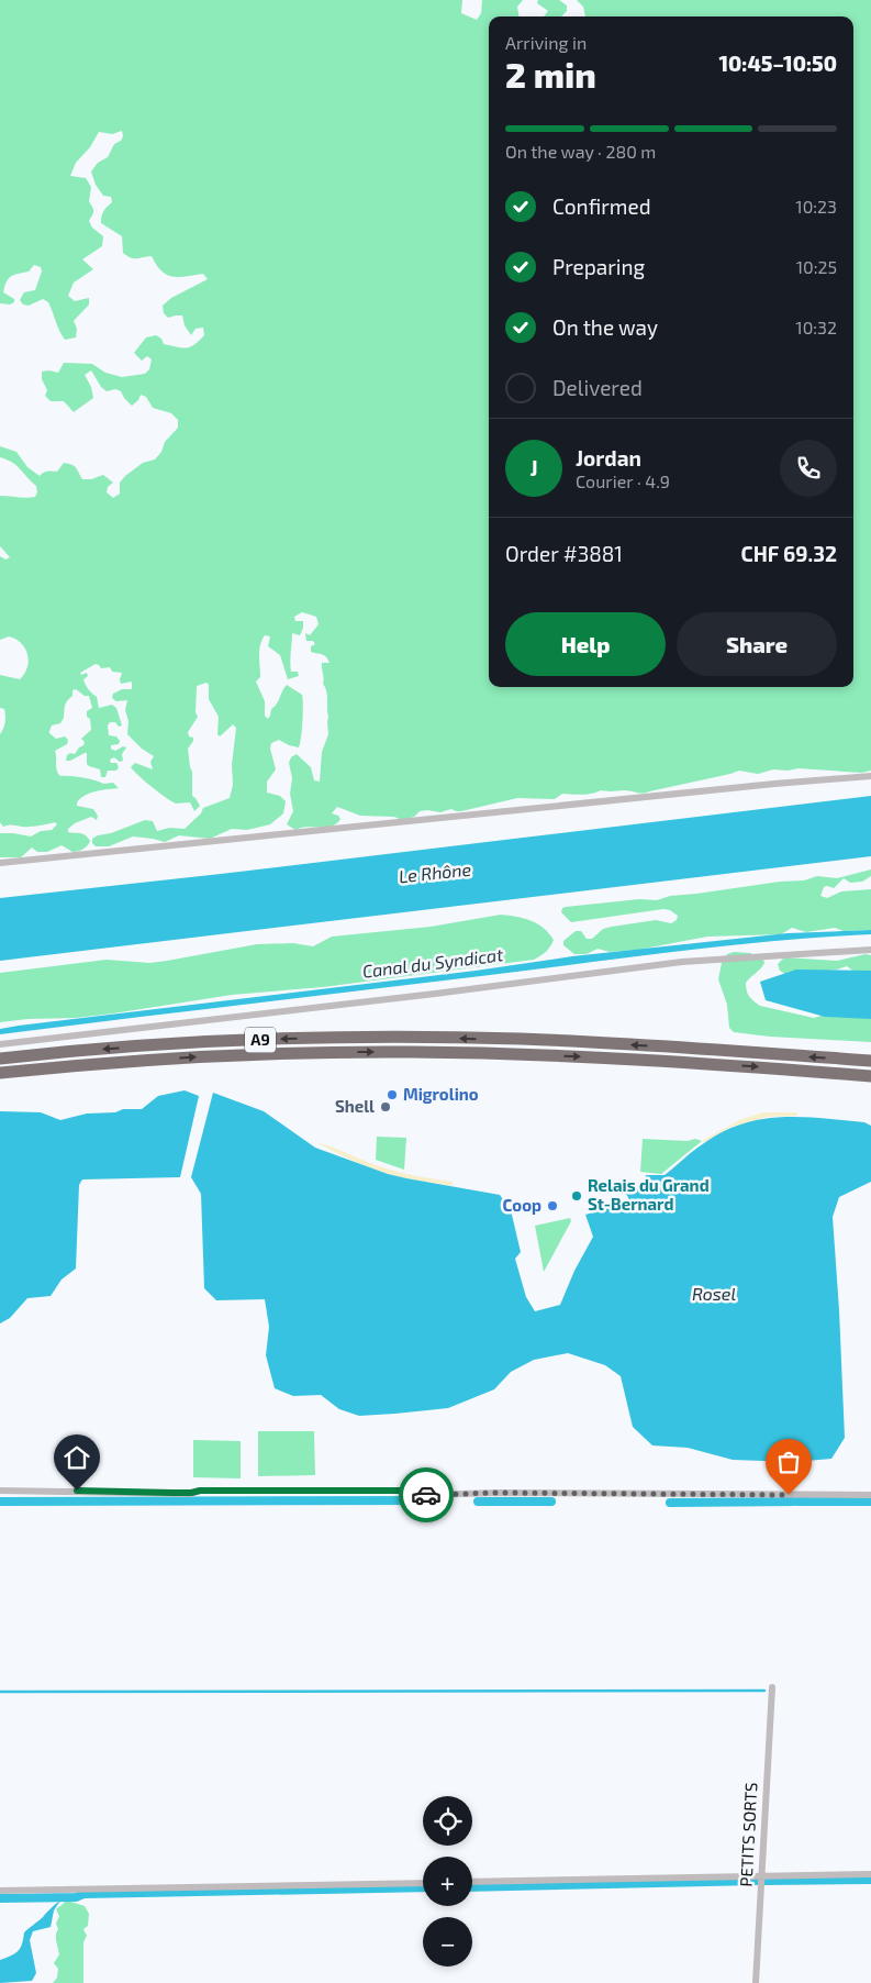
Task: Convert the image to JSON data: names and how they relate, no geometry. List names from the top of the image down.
{
  "streets": {
    "highway": ["A9"],
    "street": ["PETITS SORTS"]
  },
  "water": ["Le Rhône", "Canal du Syndicat", "Rosel"],
  "places": [
    "Migrolino",
    "Shell",
    "Relais du Grand St-Bernard",
    "Coop"
  ],
  "page": {
    "heading": ["2 min", "Arriving in", "10:45–10:50"],
    "panel": [
      "Jordan",
      "Courier · 4.9",
      "Order #3881",
      "CHF 69.32"
    ],
    "bar": "On the way · 280 m",
    "list": [
      ["Confirmed", "10:23"],
      ["Preparing", "10:25"],
      ["On the way", "10:32"],
      "Delivered"
    ],
    "round": "J",
    "buttons": ["Help", "Share"],
    "map_buttons": ["+", "−"]
  }
}
